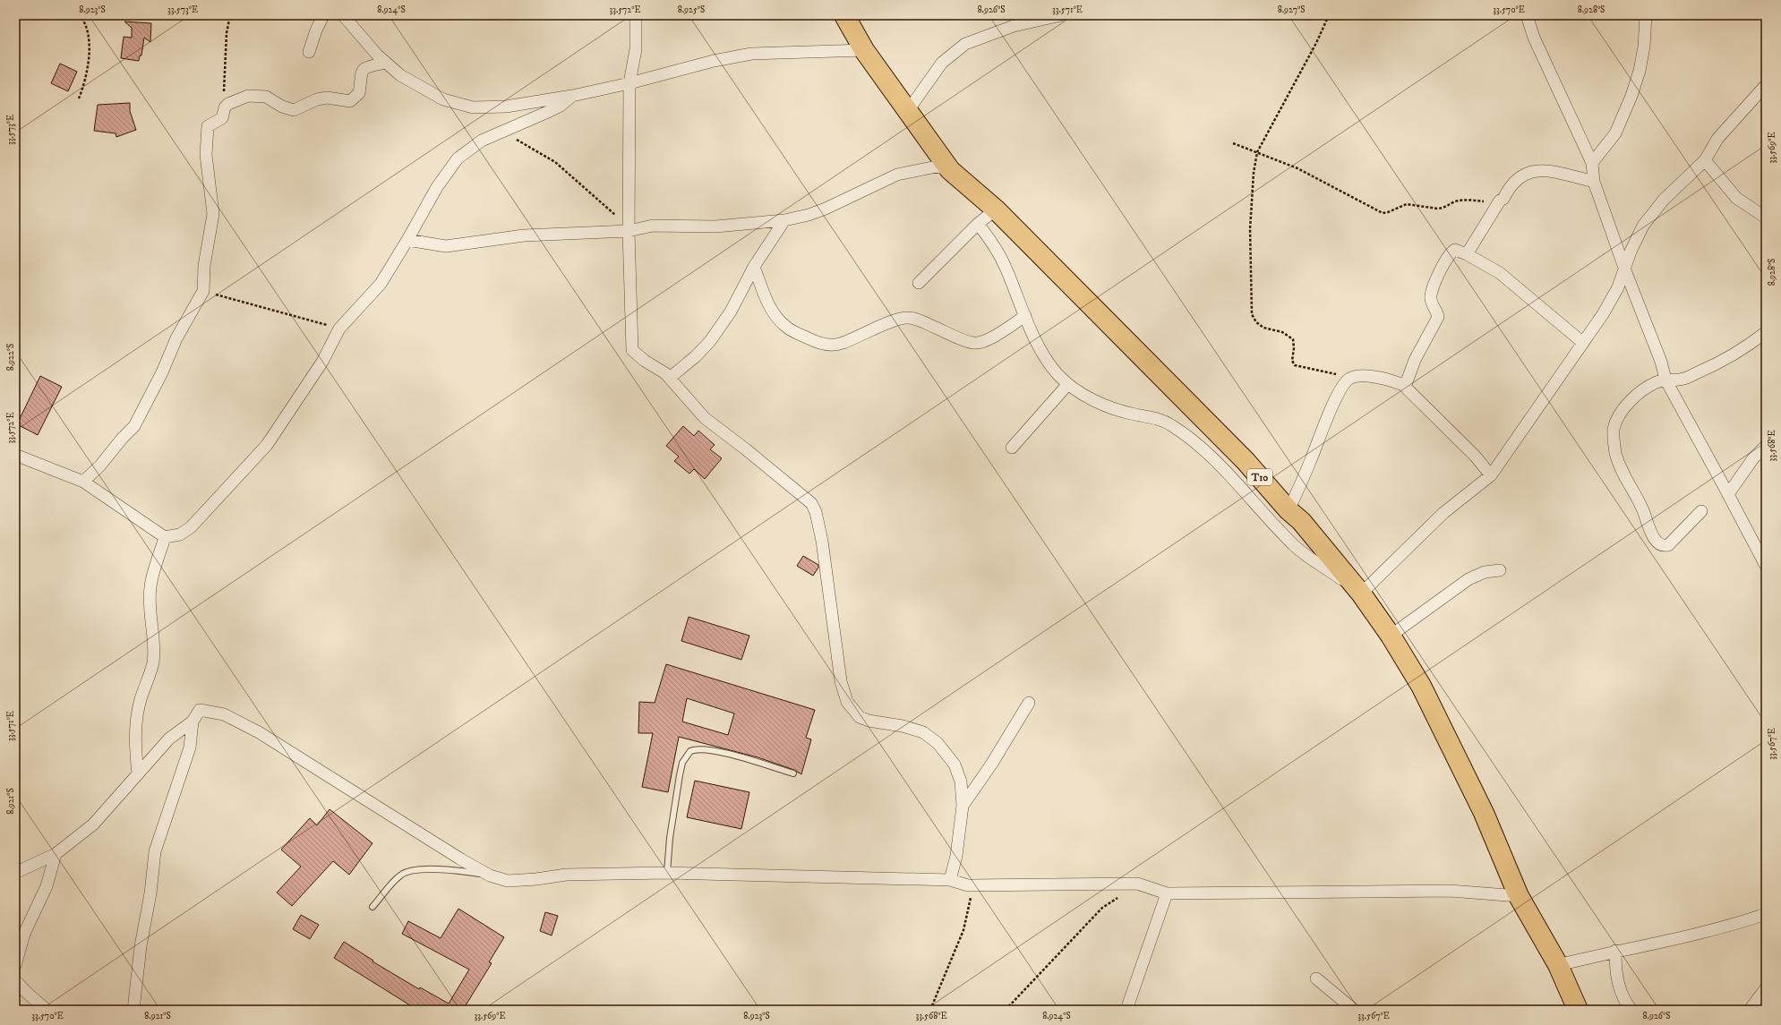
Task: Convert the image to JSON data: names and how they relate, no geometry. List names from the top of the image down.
{
  "streets": {
    "highway": ["T10"]
  },
  "coordinates": [
    "8.923°S",
    "33.573°E",
    "8.924°S",
    "33.572°E",
    "8.925°S",
    "8.926°S",
    "33.571°E",
    "8.927°S",
    "33.570°E",
    "8.928°S",
    "33.569°E",
    "8.922°S",
    "33.568°E",
    "33.567°E",
    "8.921°S"
  ]
}
